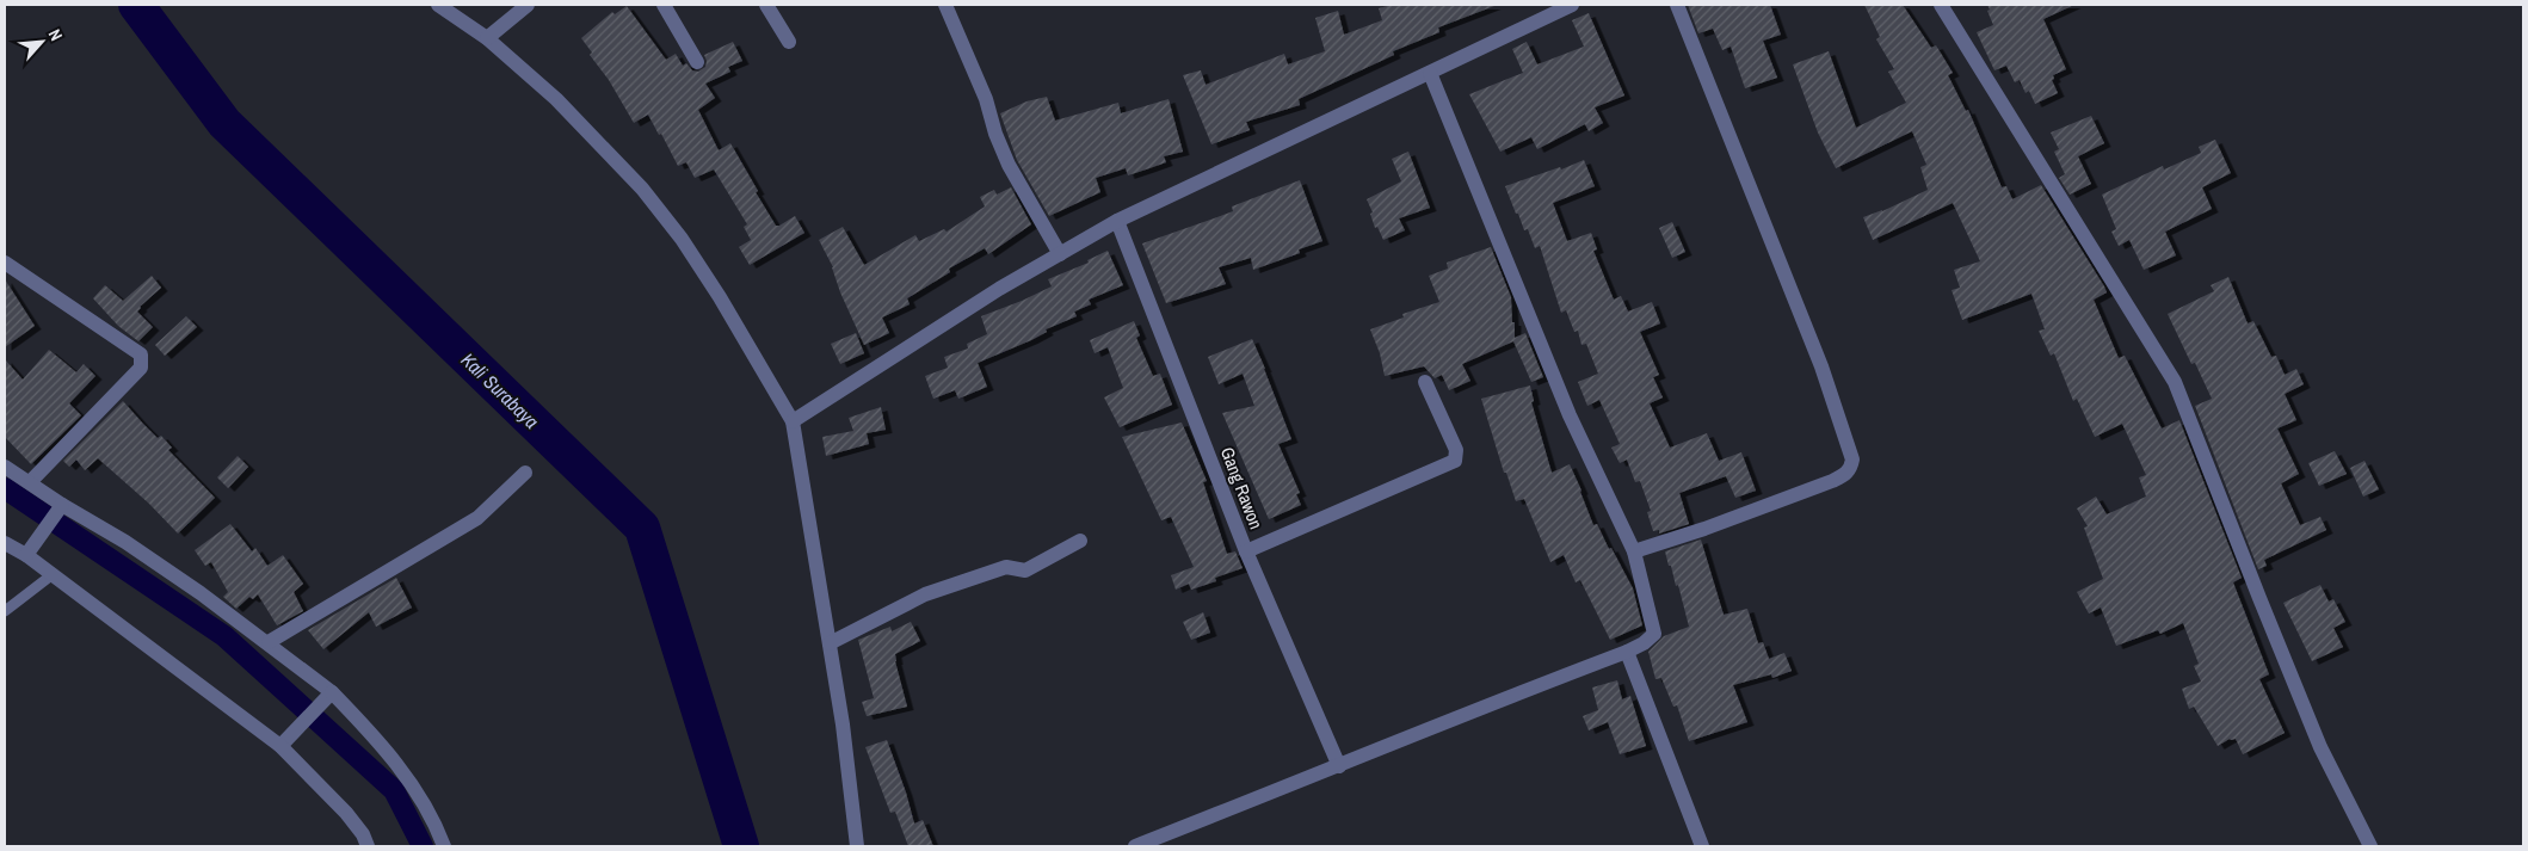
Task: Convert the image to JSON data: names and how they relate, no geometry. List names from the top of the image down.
{
  "streets": {
    "street": ["Gang Rawon"]
  },
  "water": ["Kali Surabaya"],
  "north": "top right"
}
